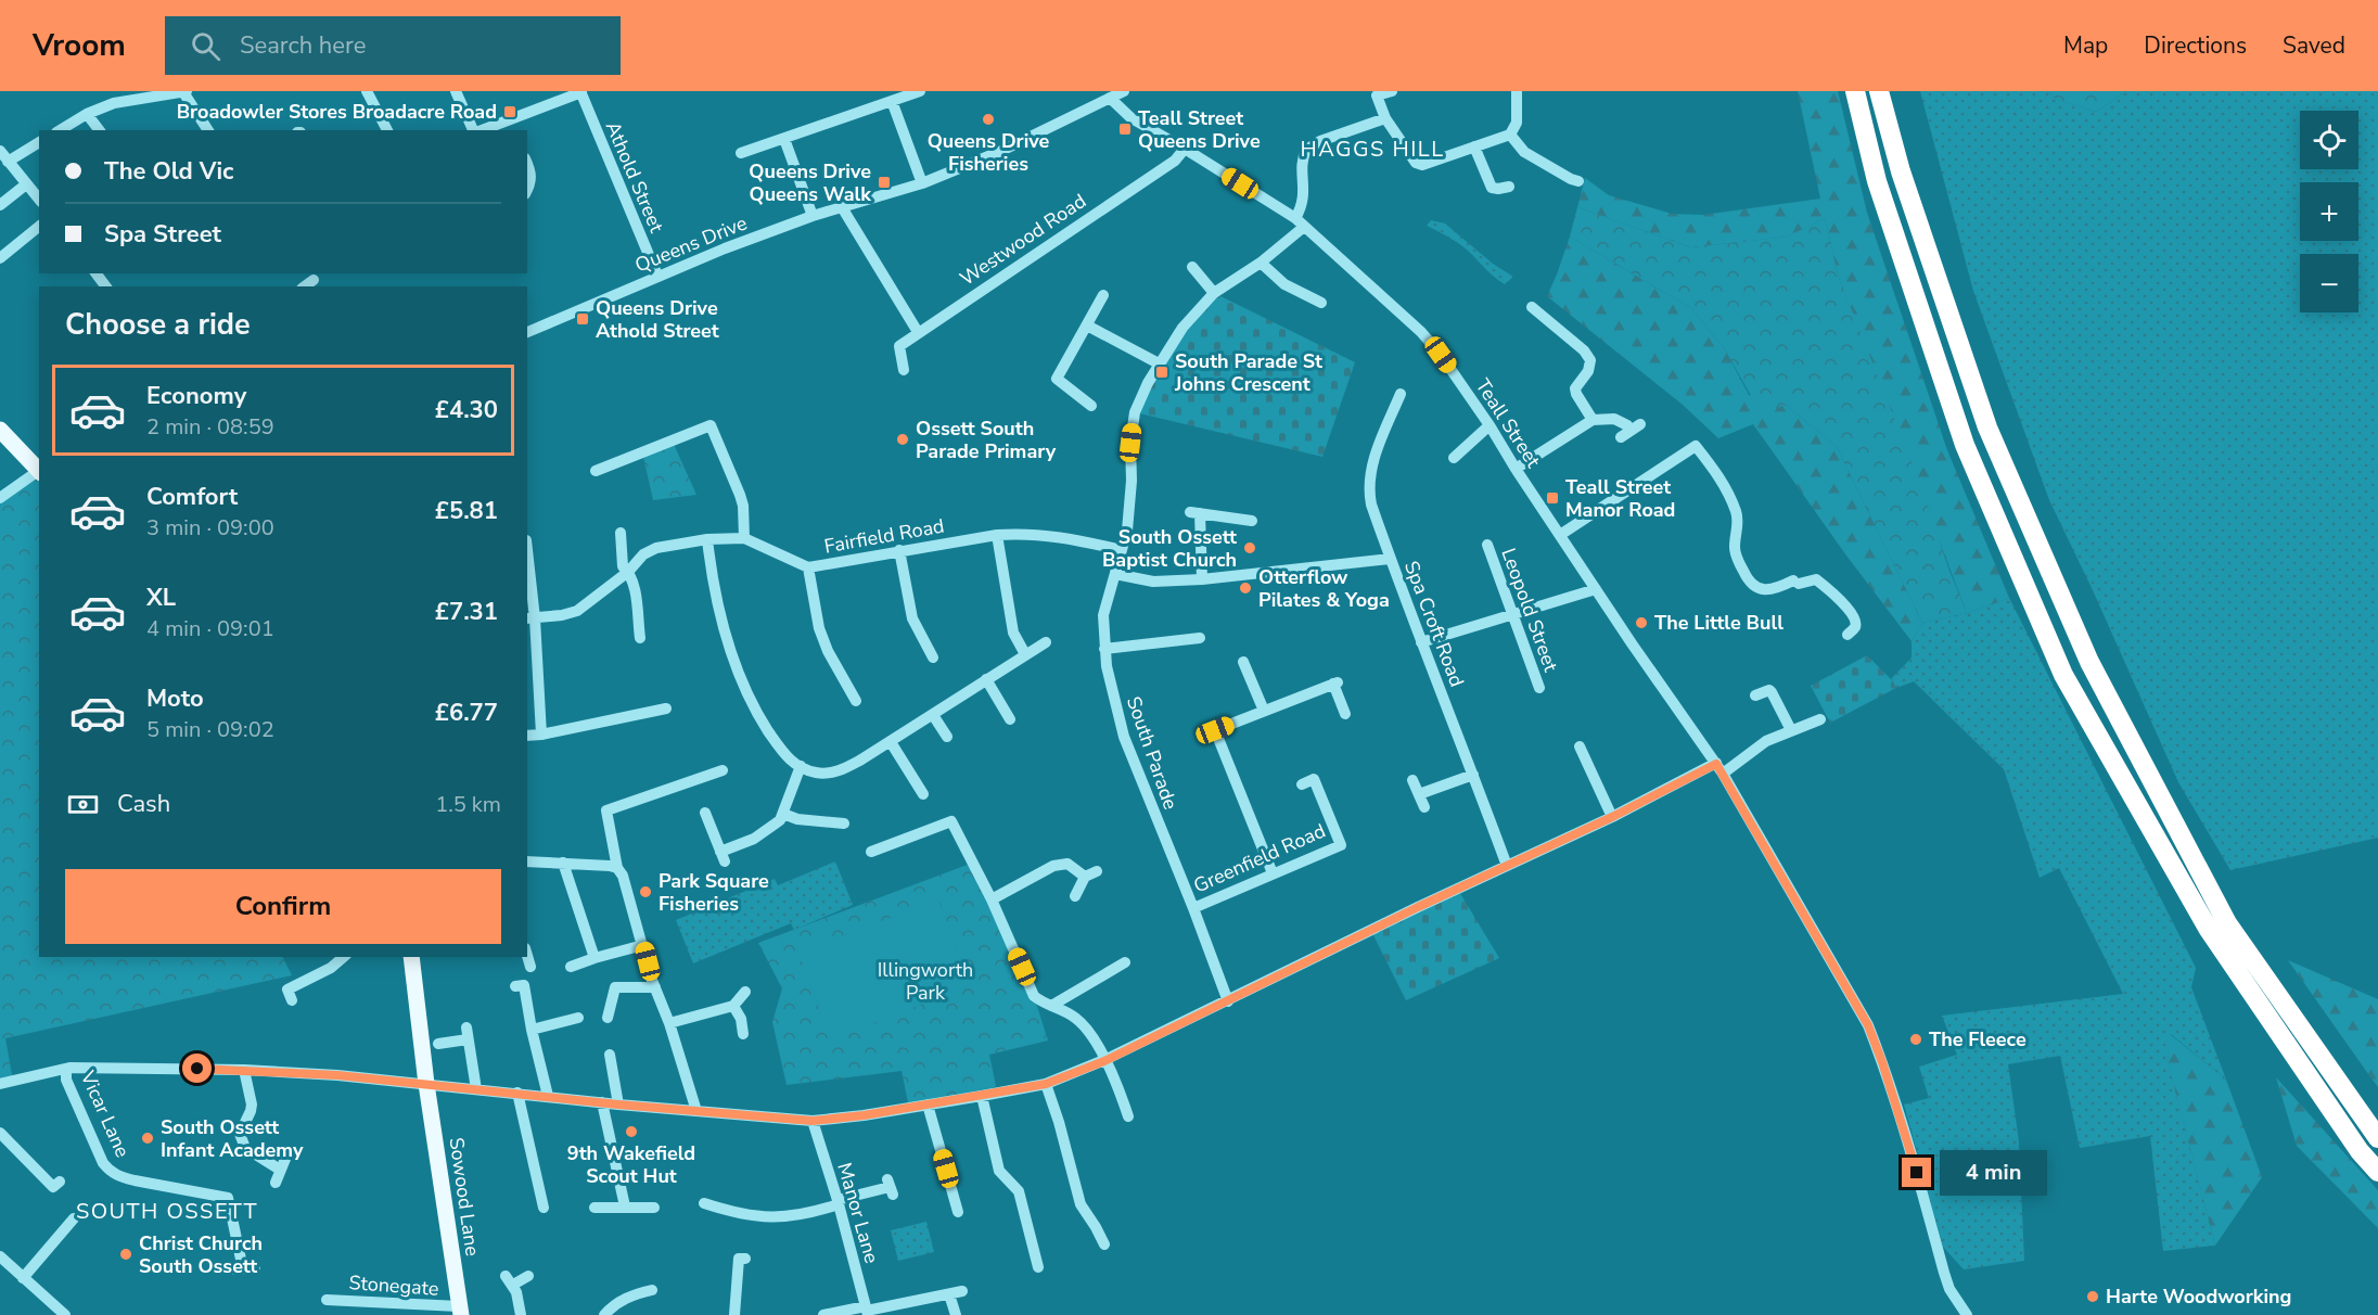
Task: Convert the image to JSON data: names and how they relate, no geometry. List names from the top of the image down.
{
  "streets": {
    "main road": ["Sowood Lane"],
    "street": [
      "Athold Street",
      "Westwood Road",
      "Queens Drive",
      "Teall Street",
      "Fairfield Road",
      "Leopold Street",
      "Spa Croft Road",
      "South Parade",
      "Greenfield Road",
      "Vicar Lane",
      "Manor Lane",
      "Stonegate"
    ]
  },
  "crossings": [
    ["Athold Street", "Queens Drive"],
    ["Westwood Road", "Teall Street"],
    ["Queens Drive", "Teall Street"],
    ["Teall Street", "South Parade"],
    ["Fairfield Road", "South Parade"],
    ["South Parade", "Greenfield Road"],
    ["Sowood Lane", "Stonegate"]
  ],
  "districts": ["HAGGS HILL", "SOUTH OSSETT"],
  "parks": ["Illingworth Park"],
  "places": {
    "transit": [
      "Broadowler Stores Broadacre Road",
      "Teall Street Queens Drive",
      "Queens Drive Queens Walk",
      "Queens Drive Athold Street",
      "South Parade St Johns Crescent",
      "Teall Street Manor Road"
    ],
    "other": [
      "Queens Drive Fisheries",
      "Ossett South Parade Primary",
      "South Ossett Baptist Church",
      "Otterflow Pilates & Yoga",
      "The Little Bull",
      "Park Square Fisheries",
      "The Fleece",
      "9th Wakefield Scout Hut",
      "South Ossett Infant Academy",
      "Christ Church South Ossett",
      "Harte Woodworking"
    ]
  },
  "page": {
    "header": "Vroom",
    "search": "Search here",
    "nav": ["Map", "Directions", "Saved"],
    "map_buttons": ["+", "−"],
    "banner": ["The Old Vic", "Spa Street"],
    "heading": "Choose a ride",
    "list": [
      {
        "name": "Economy",
        "note": "2 min · 08:59",
        "value": "£4.30"
      },
      {
        "name": "Comfort",
        "note": "3 min · 09:00",
        "value": "£5.81"
      },
      {
        "name": "XL",
        "note": "4 min · 09:01",
        "value": "£7.31"
      },
      {
        "name": "Moto",
        "note": "5 min · 09:02",
        "value": "£6.77"
      }
    ],
    "pay": ["Cash", "1.5 km"],
    "buttons": "Confirm",
    "bubble": "4 min"
  }
}
